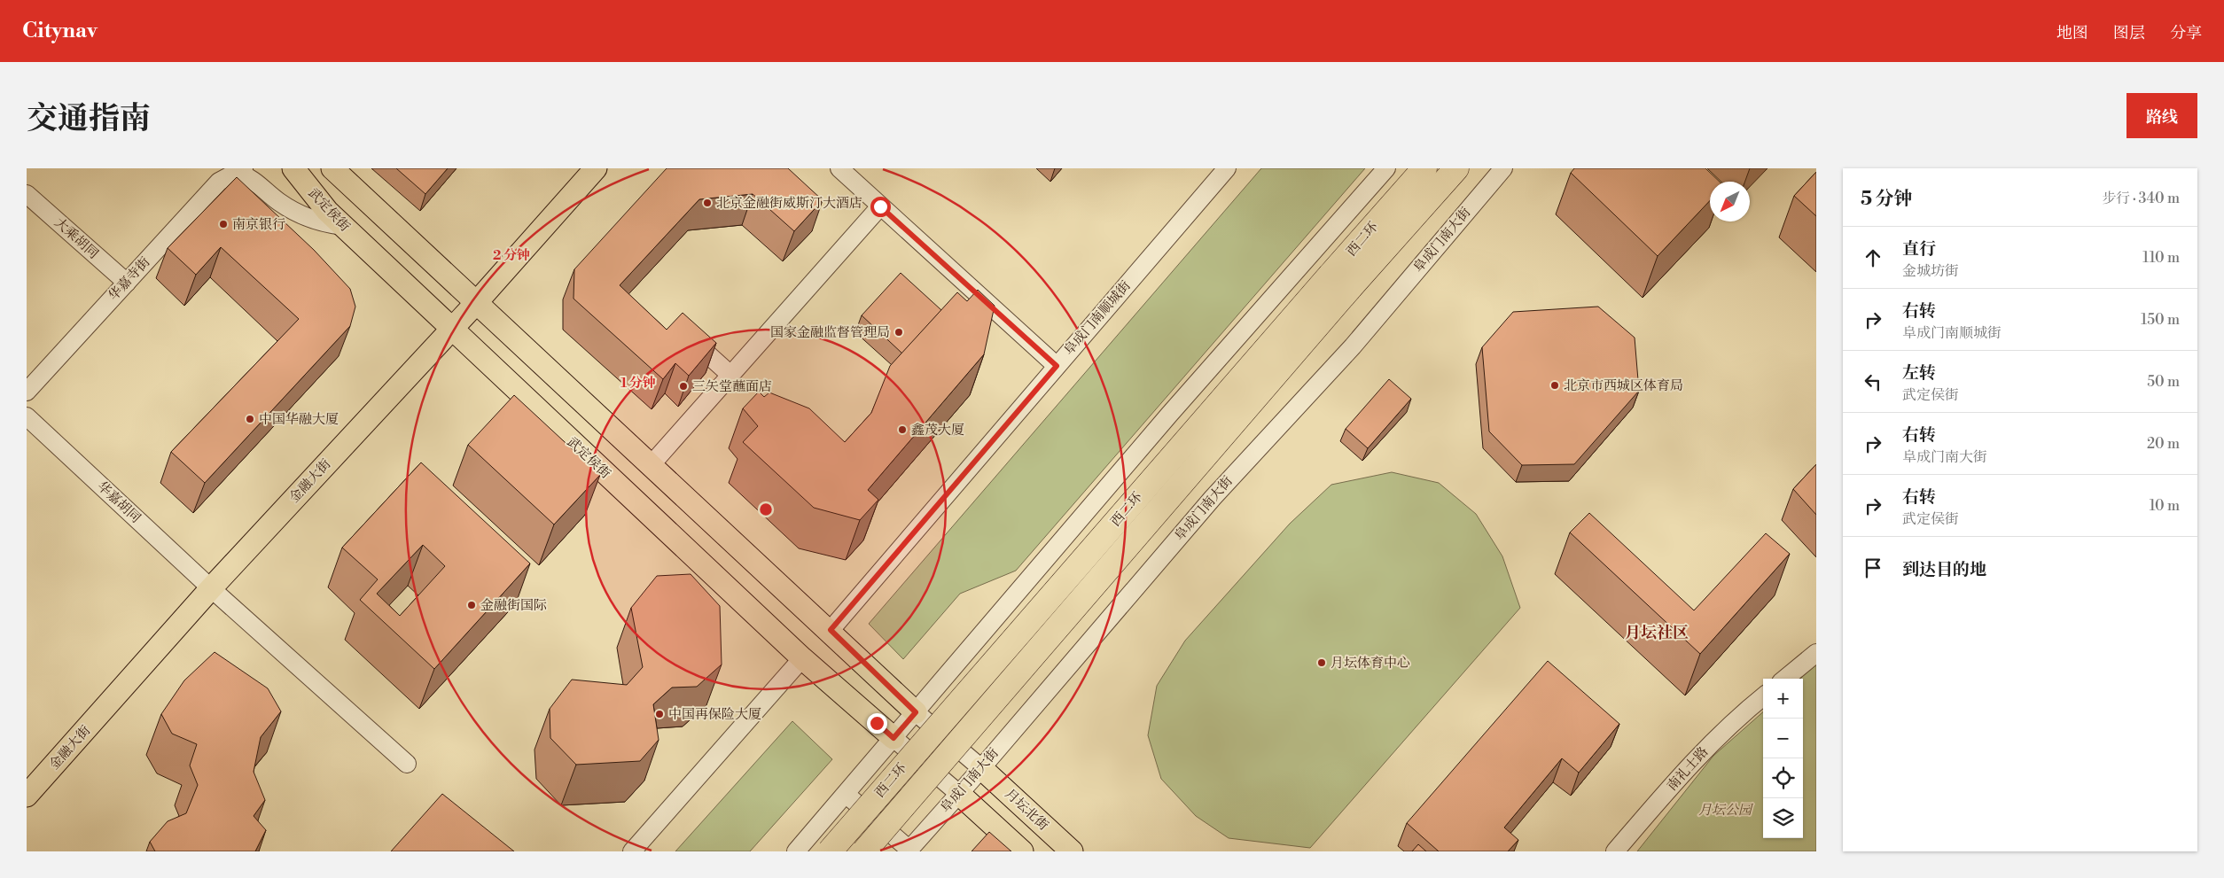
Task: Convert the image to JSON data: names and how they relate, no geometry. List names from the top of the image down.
{
  "streets": {
    "highway": ["西二环"],
    "main road": ["武定侯街", "金融大街", "月坛北街"],
    "street": [
      "大乘胡同",
      "阜成门南大街",
      "华嘉寺街",
      "阜成门南顺城街",
      "华嘉胡同",
      "南礼士路"
    ]
  },
  "crossings": [
    ["武定侯街", "华嘉寺街"],
    ["武定侯街", "金融大街"],
    ["大乘胡同", "华嘉寺街"],
    ["阜成门南大街", "月坛北街"],
    ["金融大街", "华嘉胡同"]
  ],
  "districts": ["月坛社区"],
  "parks": ["月坛公园"],
  "places": [
    "北京金融街威斯汀大酒店",
    "南京银行",
    "国家金融监督管理局",
    "北京市西城区体育局",
    "三矢堂蘸面店",
    "中国华融大厦",
    "鑫茂大厦",
    "金融街国际",
    "月坛体育中心",
    "中国再保险大厦"
  ],
  "north": "bottom left",
  "page": {
    "header": "Citynav",
    "nav": ["地图", "图层", "分享"],
    "title": "交通指南",
    "buttons": "路线",
    "heading": ["5 分钟", "步行 · 340 m"],
    "list": [
      ["直行", "金城坊街", "110 m"],
      ["右转", "阜成门南顺城街", "150 m"],
      ["左转", "武定侯街", "50 m"],
      ["右转", "阜成门南大街", "20 m"],
      ["右转", "武定侯街", "10 m"],
      "到达目的地"
    ],
    "map_buttons": ["+", "−"]
  },
  "rings": ["2 分钟", "1 分钟"]
}
